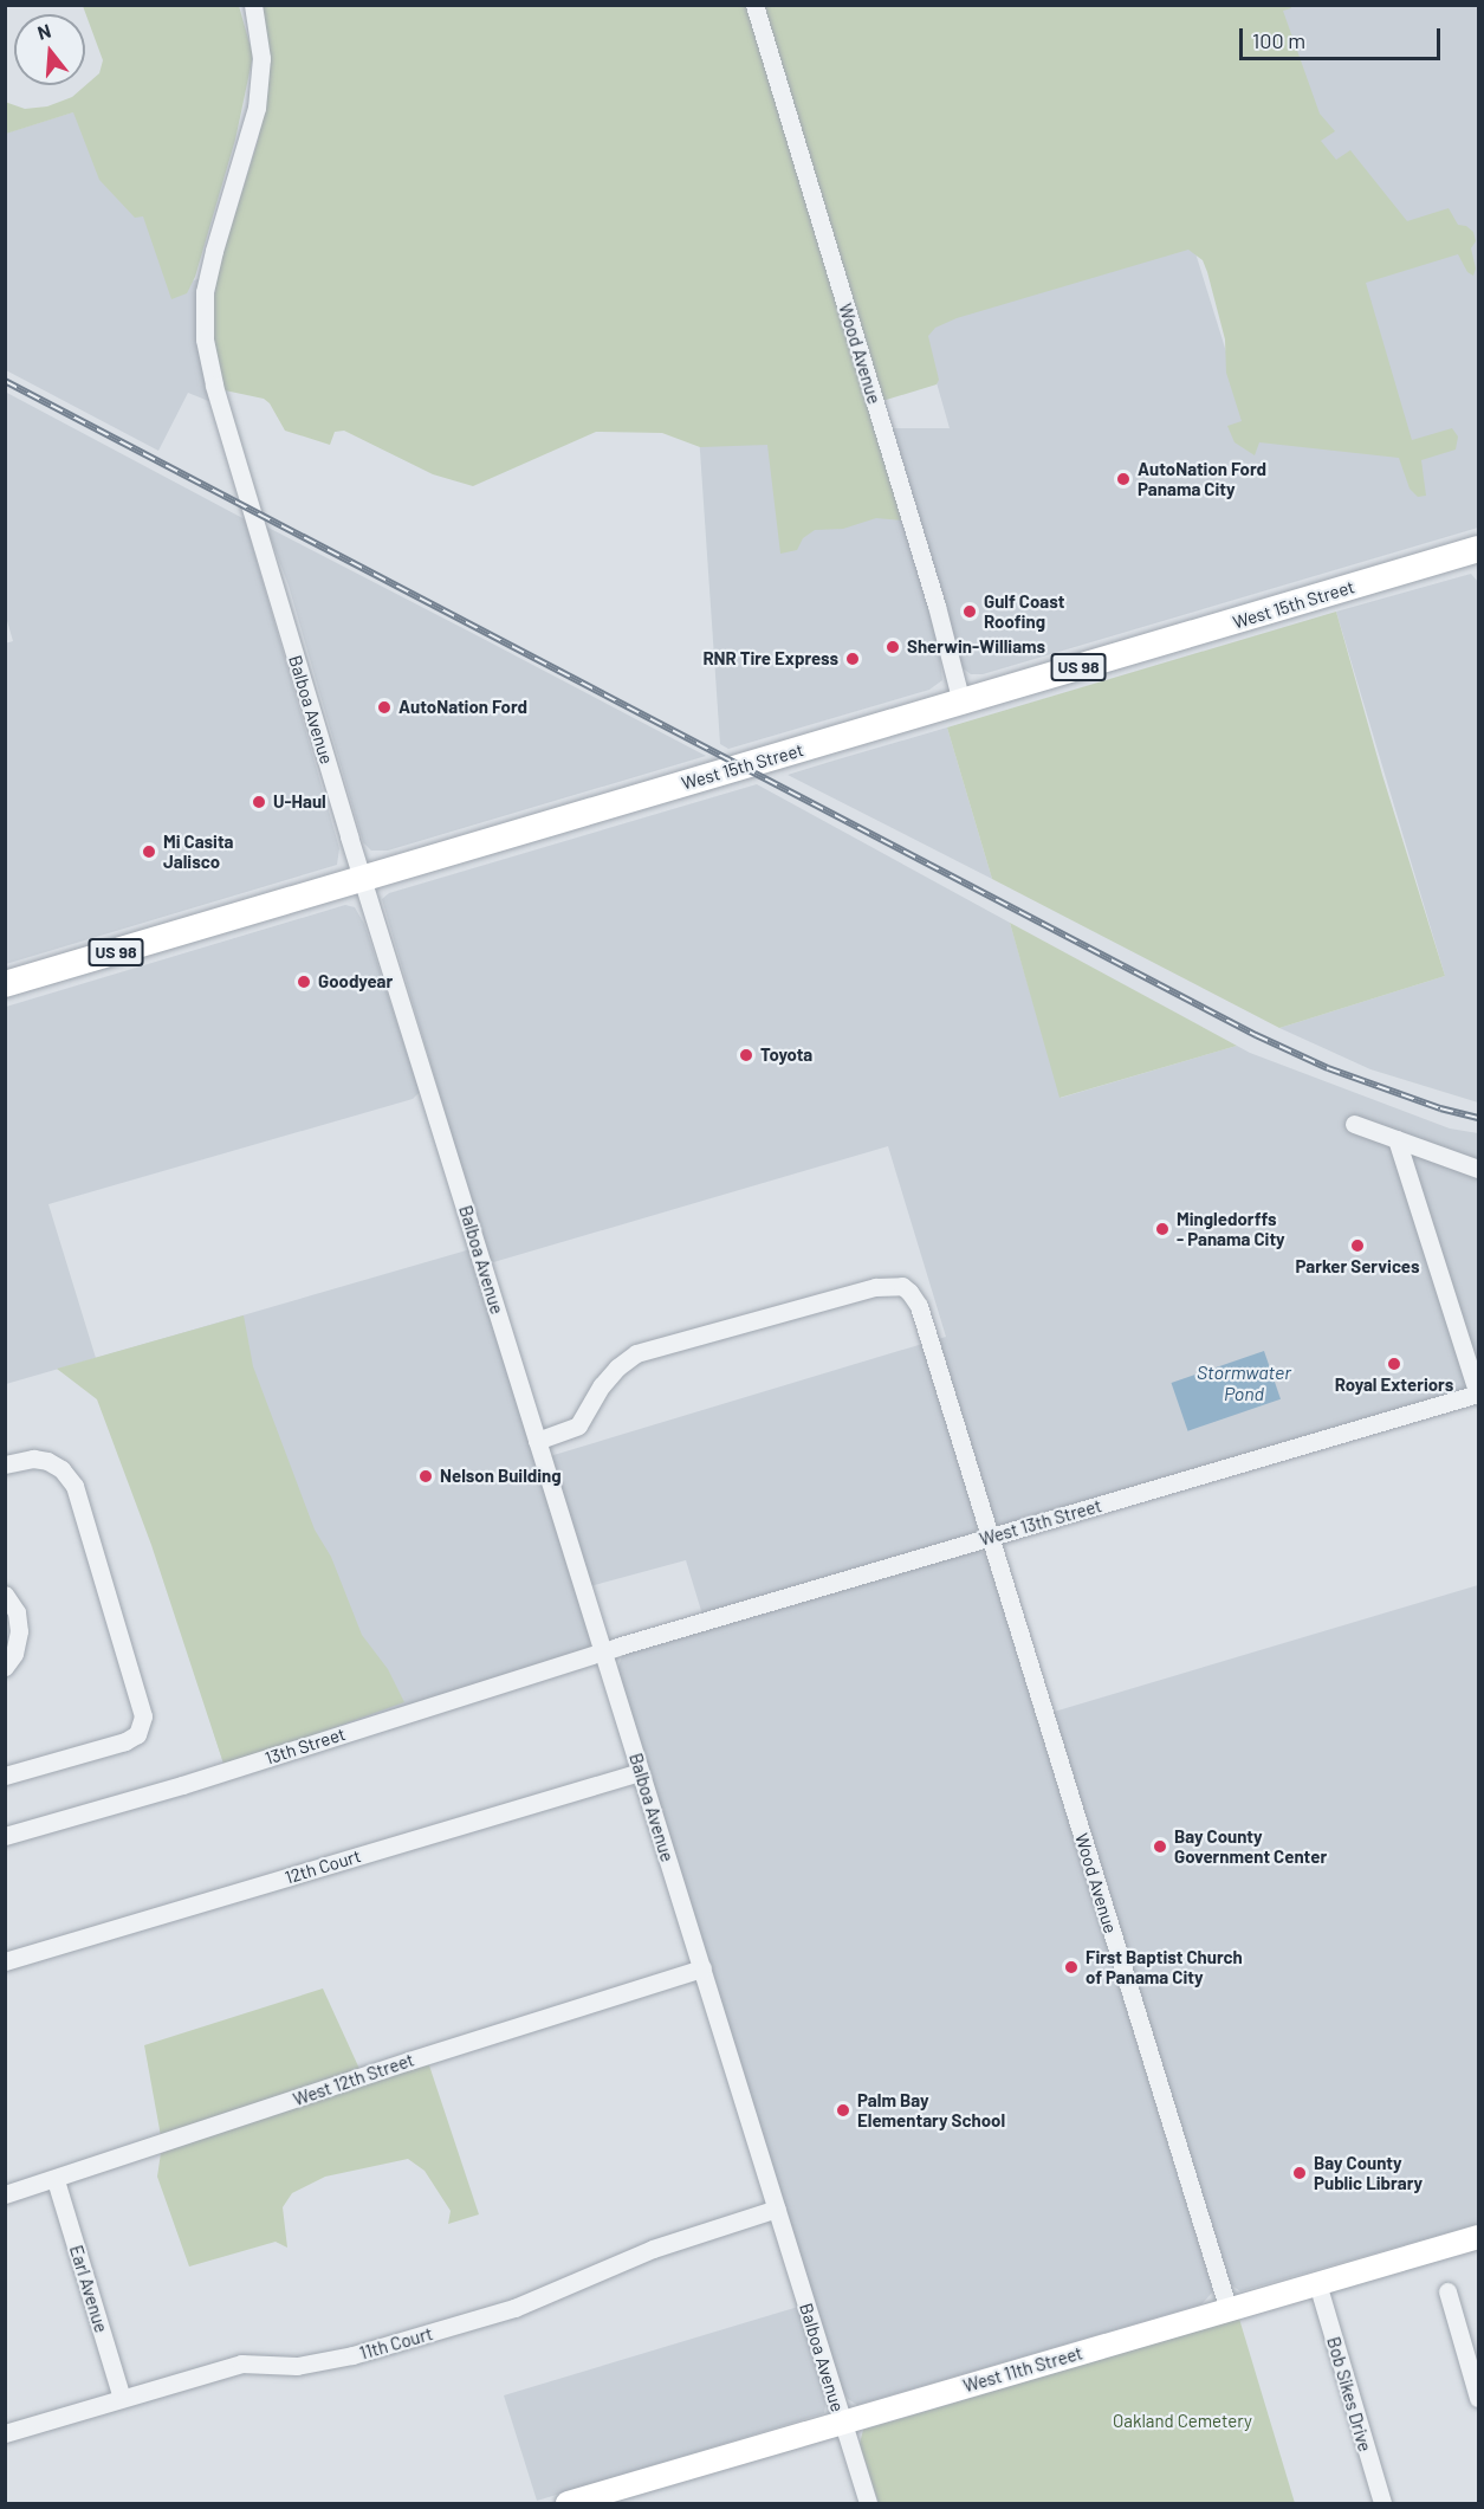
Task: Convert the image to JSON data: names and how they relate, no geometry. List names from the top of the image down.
{
  "streets": {
    "highway": ["West 15th Street", "US 98"],
    "main road": ["West 11th Street"],
    "street": [
      "Wood Avenue",
      "Balboa Avenue",
      "West 13th Street",
      "13th Street",
      "12th Court",
      "West 12th Street",
      "Earl Avenue",
      "11th Court",
      "Bob Sikes Drive"
    ]
  },
  "crossings": [
    ["Wood Avenue", "West 15th Street"],
    ["Wood Avenue", "Balboa Avenue"],
    ["Wood Avenue", "West 13th Street"],
    ["Wood Avenue", "West 11th Street"],
    ["West 15th Street", "Balboa Avenue"],
    ["Balboa Avenue", "West 13th Street"],
    ["Balboa Avenue", "13th Street"],
    ["Balboa Avenue", "12th Court"],
    ["Balboa Avenue", "West 12th Street"],
    ["Balboa Avenue", "11th Court"],
    ["Balboa Avenue", "West 11th Street"],
    ["West 13th Street", "13th Street"],
    ["West 12th Street", "Earl Avenue"],
    ["Earl Avenue", "11th Court"],
    ["West 11th Street", "Bob Sikes Drive"]
  ],
  "water": ["Stormwater Pond"],
  "parks": ["Oakland Cemetery"],
  "places": [
    "AutoNation Ford Panama City",
    "Gulf Coast Roofing",
    "Sherwin-Williams",
    "RNR Tire Express",
    "AutoNation Ford",
    "U-Haul",
    "Mi Casita Jalisco",
    "Goodyear",
    "Toyota",
    "Mingledorffs - Panama City",
    "Parker Services",
    "Royal Exteriors",
    "Nelson Building",
    "Bay County Government Center",
    "First Baptist Church of Panama City",
    "Palm Bay Elementary School",
    "Bay County Public Library"
  ],
  "scale_bar": "100 m",
  "north": "top"
}
